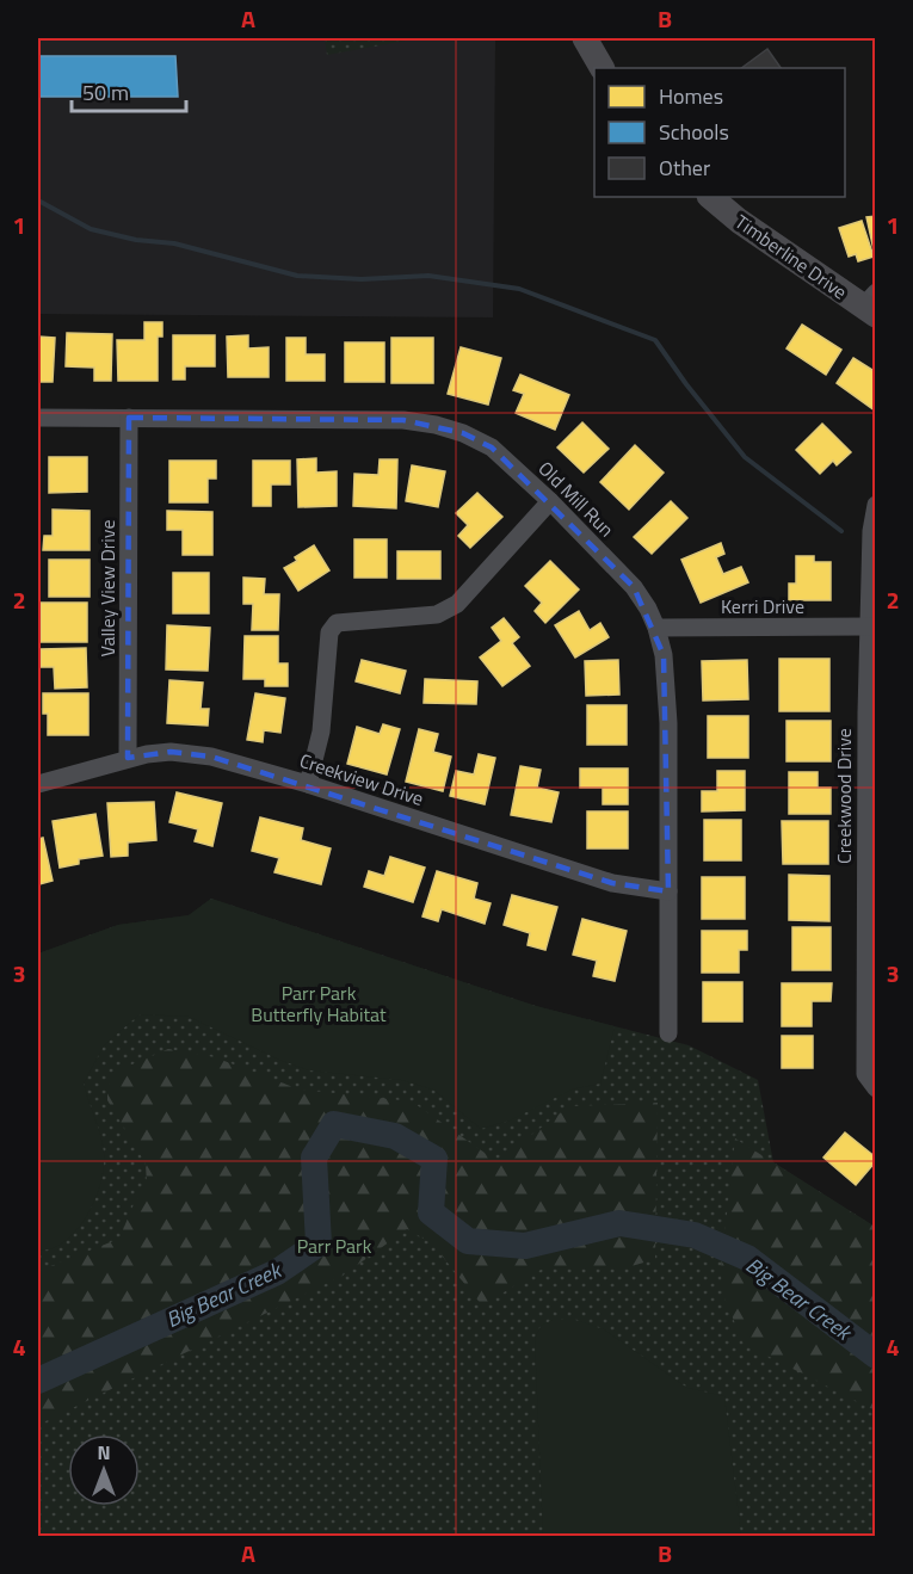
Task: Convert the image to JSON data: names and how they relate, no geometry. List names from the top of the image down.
{
  "streets": {
    "street": [
      "Timberline Drive",
      "Old Mill Run",
      "Valley View Drive",
      "Kerri Drive",
      "Creekview Drive",
      "Creekwood Drive"
    ]
  },
  "crossings": [
    ["Old Mill Run", "Valley View Drive"],
    ["Old Mill Run", "Kerri Drive"],
    ["Old Mill Run", "Creekview Drive"],
    ["Valley View Drive", "Creekview Drive"],
    ["Kerri Drive", "Creekwood Drive"]
  ],
  "water": ["Big Bear Creek"],
  "parks": ["Parr Park Butterfly Habitat", "Parr Park"],
  "legend": ["Homes", "Schools", "Other"],
  "scale_bar": "50 m",
  "north": "top",
  "grid": {
    "columns": ["A", "B"],
    "rows": [
      "1",
      "2",
      "3",
      "4"
    ]
  }
}
